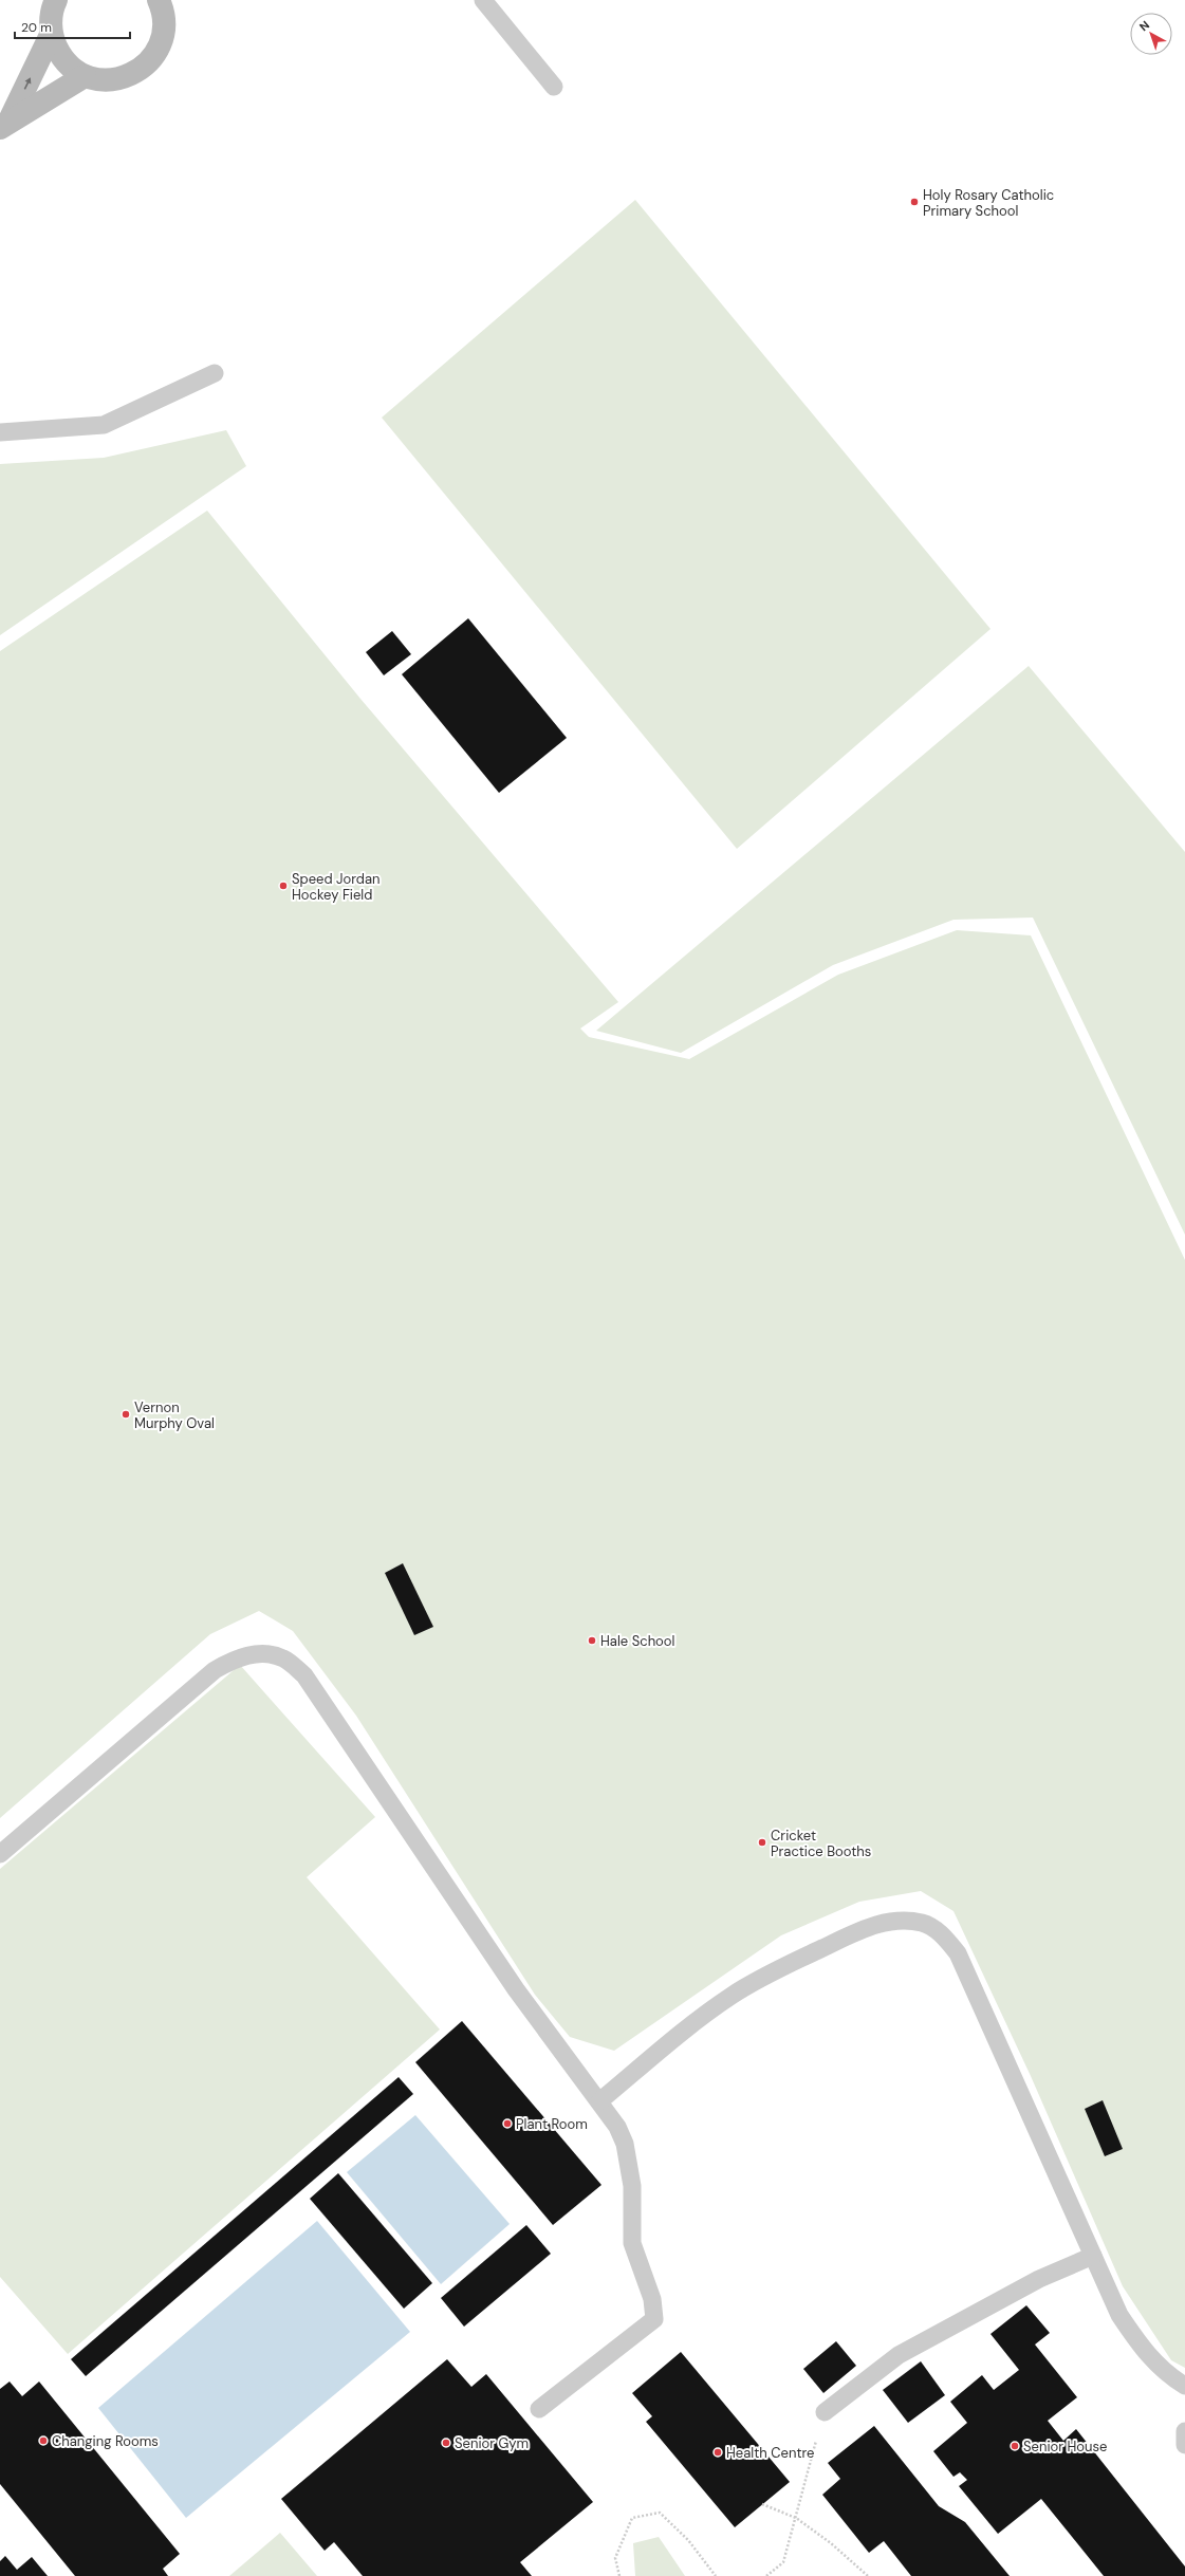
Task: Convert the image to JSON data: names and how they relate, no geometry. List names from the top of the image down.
{
  "places": [
    "Holy Rosary Catholic Primary School",
    "Speed Jordan Hockey Field",
    "Vernon Murphy Oval",
    "Hale School",
    "Cricket Practice Booths",
    "Plant Room",
    "Changing Rooms",
    "Senior Gym",
    "Senior House",
    "Health Centre"
  ],
  "scale_bar": "20 m",
  "north": "top left"
}
